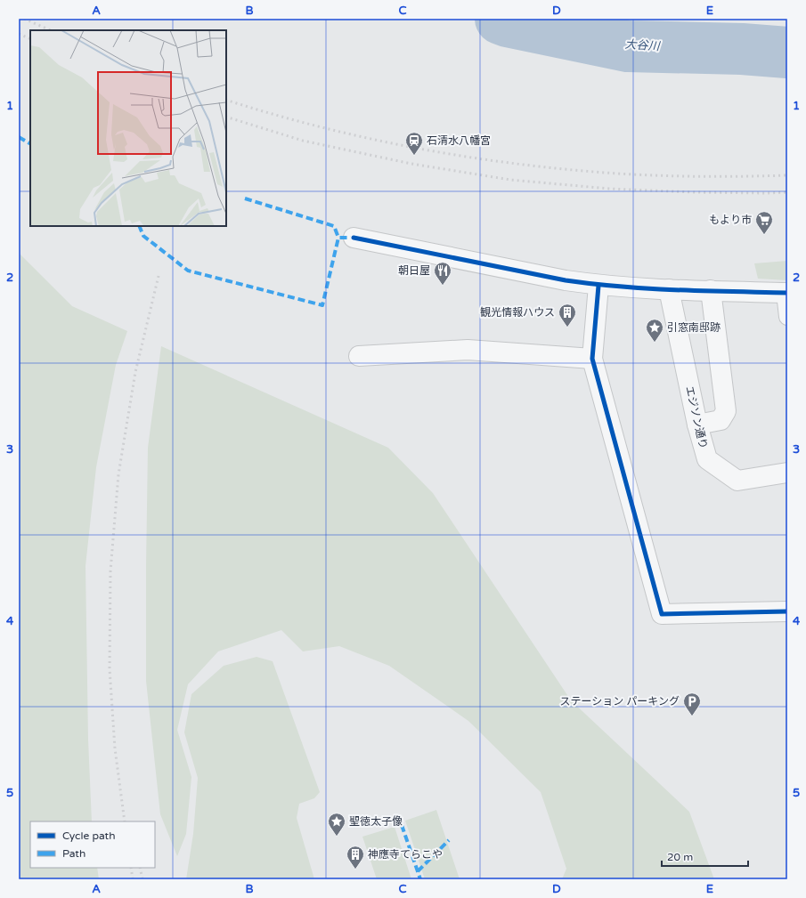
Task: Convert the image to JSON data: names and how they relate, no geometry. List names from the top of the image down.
{
  "streets": {
    "street": ["エジソン通り"]
  },
  "water": ["大谷川"],
  "places": {
    "station": ["石清水八幡宮"],
    "supermarket": ["もより市"],
    "restaurant": ["朝日屋"],
    "building": ["観光情報ハウス", "神應寺てらこや"],
    "place": ["引窓南邸跡", "聖徳太子像"],
    "parking": ["ステーション パーキング"]
  },
  "legend": ["Cycle path", "Path"],
  "scale_bar": "20 m",
  "grid": {
    "columns": [
      "A",
      "B",
      "C",
      "D",
      "E"
    ],
    "rows": [
      "1",
      "2",
      "3",
      "4",
      "5"
    ]
  }
}
